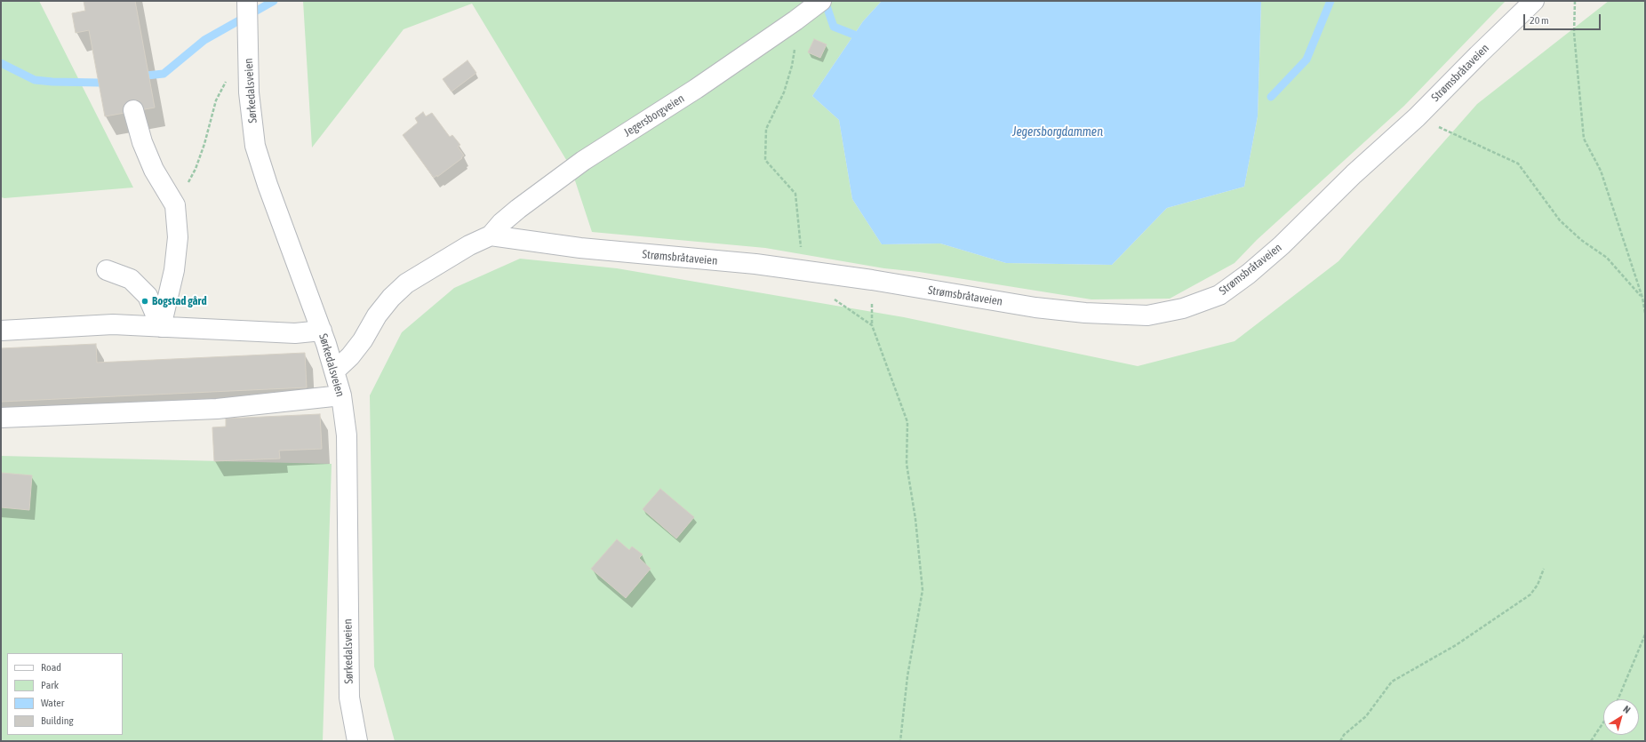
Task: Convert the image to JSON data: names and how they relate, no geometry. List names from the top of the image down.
{
  "streets": {
    "street": ["Strømsbråtaveien", "Sørkedalsveien", "Jegersborgveien"]
  },
  "crossings": [
    ["Strømsbråtaveien", "Jegersborgveien"]
  ],
  "water": ["Jegersborgdammen"],
  "places": ["Bogstad gård"],
  "legend": [
    "Road",
    "Park",
    "Water",
    "Building"
  ],
  "scale_bar": "20 m",
  "north": "top right"
}
